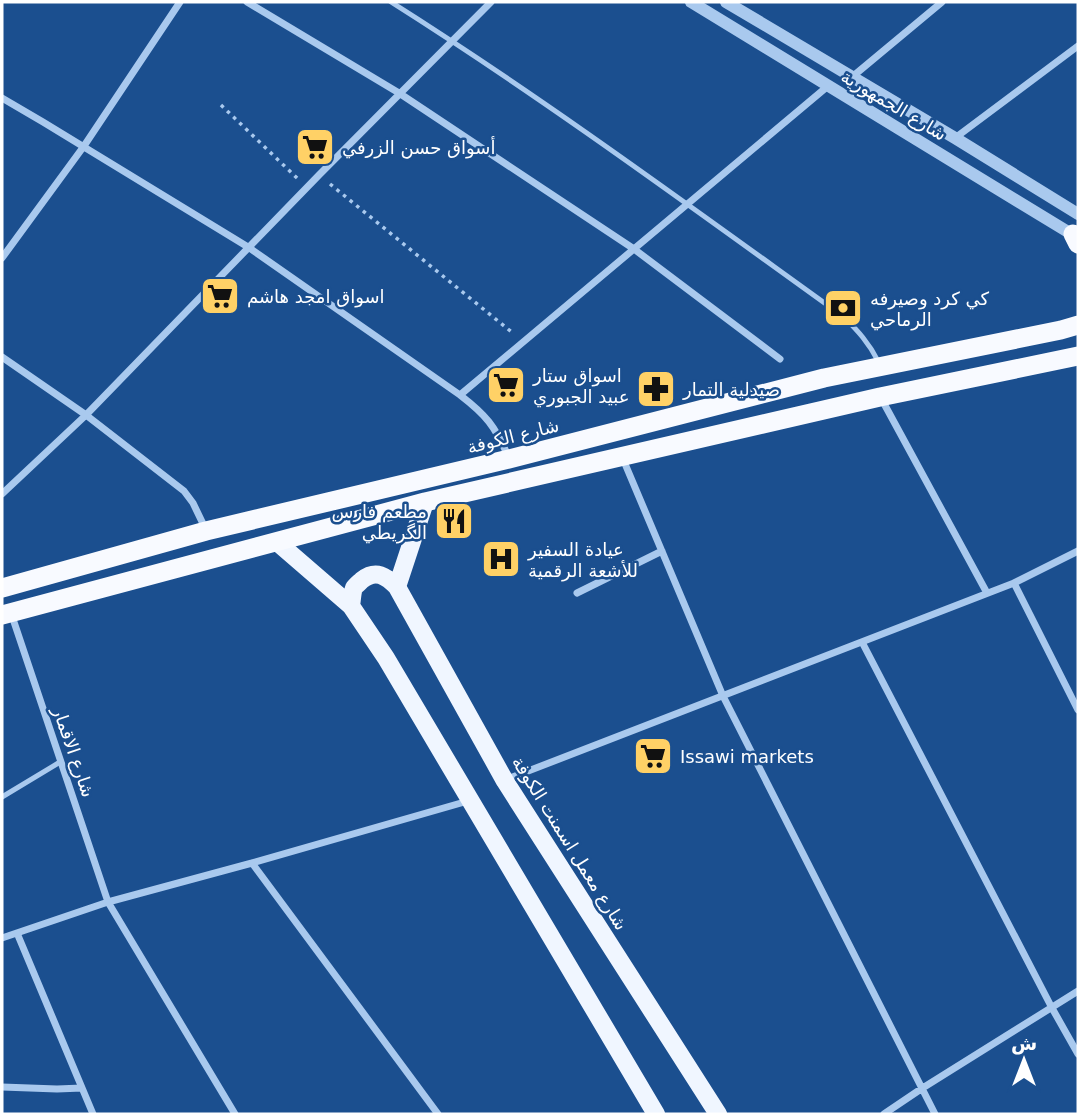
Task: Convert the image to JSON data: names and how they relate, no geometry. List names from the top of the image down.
{
  "streets": {
    "highway": ["شارع الكوفة"],
    "main road": ["شارع معمل اسمنت الكوفة"],
    "street": ["شارع الجمهورية", "شارع الاقمار"]
  },
  "places": {
    "supermarket": [
      "أسواق حسن الزرفي",
      "اسواق امجد هاشم",
      "اسواق ستار عبيد الجبوري",
      "Issawi markets"
    ],
    "bank": ["كي كرد وصيرفه الرماحي"],
    "pharmacy": ["صيدلية التمار"],
    "restaurant": ["مطعم فارس الگريطي"],
    "hospital": ["عيادة السفير للأشعة الرقمية"]
  },
  "north": "top"
}
